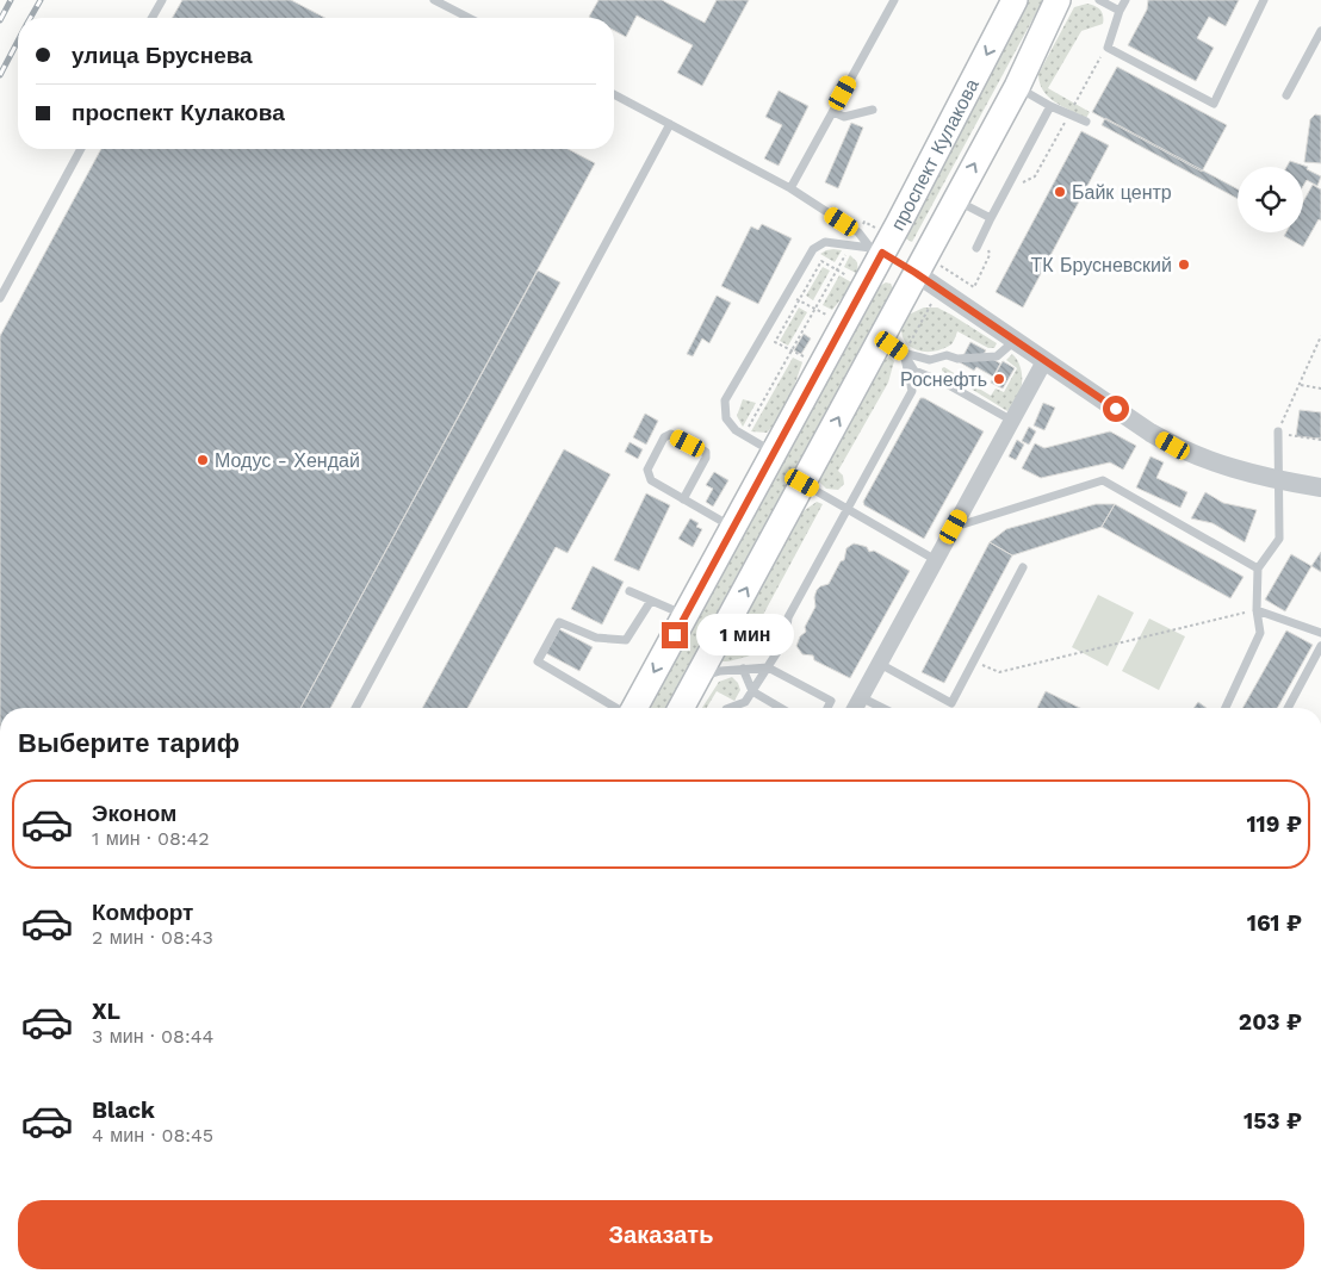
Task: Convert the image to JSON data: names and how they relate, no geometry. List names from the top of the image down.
{
  "streets": {
    "main road": ["проспект Кулакова"]
  },
  "places": [
    "Байк центр",
    "ТК Брусневский",
    "Роснефть",
    "Модус - Хендай"
  ],
  "page": {
    "banner": ["улица Бруснева", "проспект Кулакова"],
    "bubble": "1 мин",
    "heading": "Выберите тариф",
    "list": [
      {
        "name": "Эконом",
        "note": "1 мин · 08:42",
        "value": "119 ₽"
      },
      {
        "name": "Комфорт",
        "note": "2 мин · 08:43",
        "value": "161 ₽"
      },
      {
        "name": "XL",
        "note": "3 мин · 08:44",
        "value": "203 ₽"
      },
      {
        "name": "Black",
        "note": "4 мин · 08:45",
        "value": "153 ₽"
      }
    ],
    "buttons": "Заказать"
  }
}
